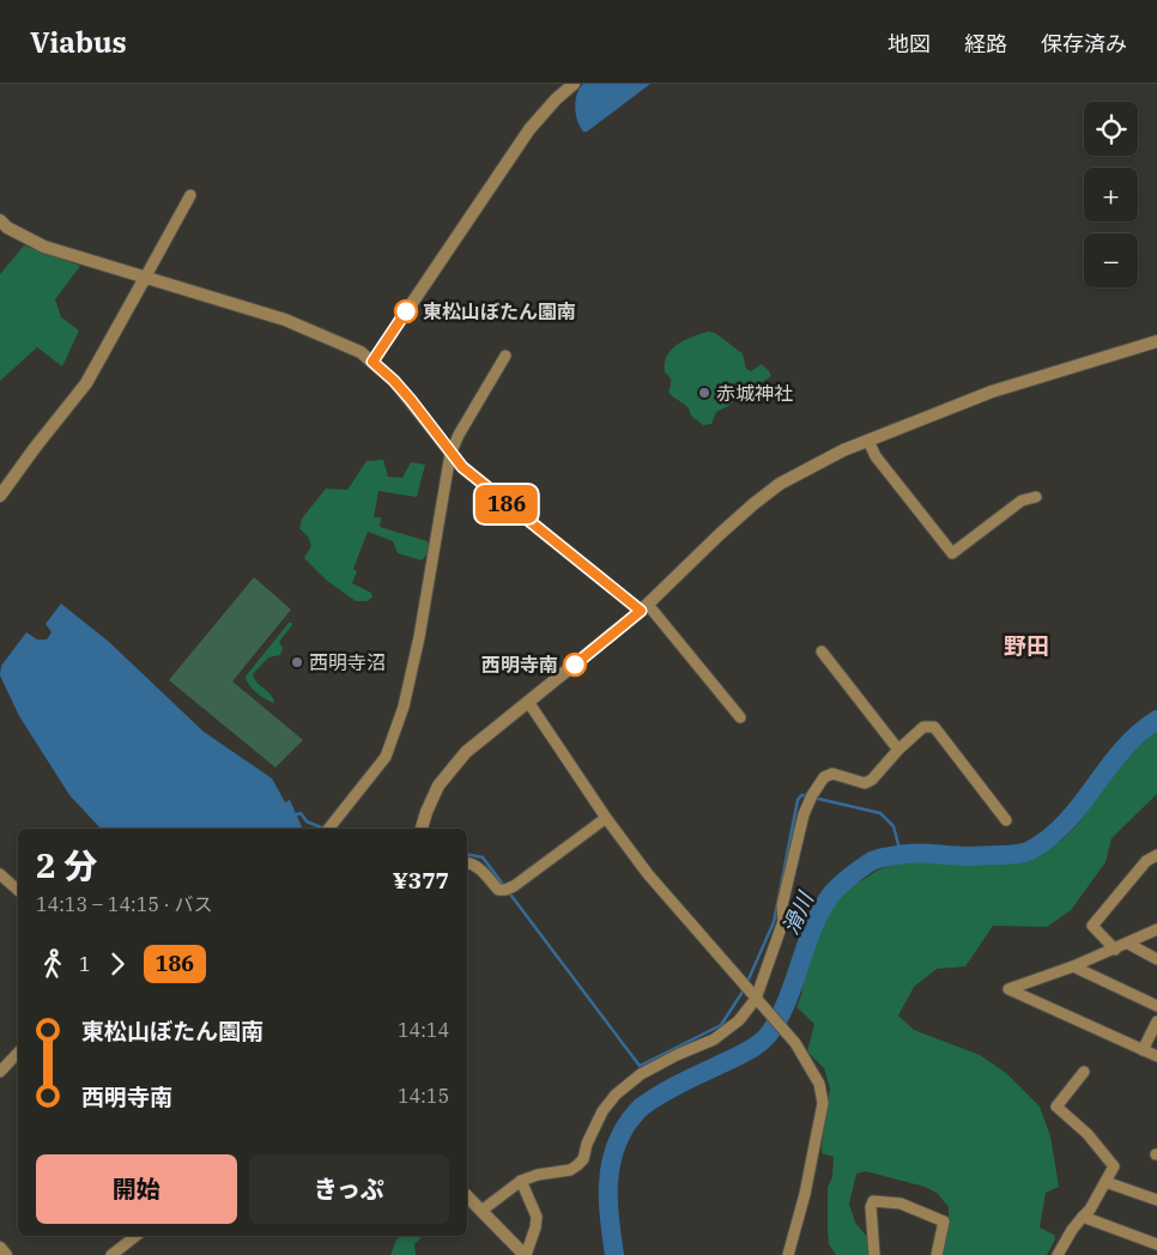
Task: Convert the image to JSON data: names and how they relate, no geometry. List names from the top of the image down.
{
  "districts": ["野田"],
  "water": ["滑川"],
  "places": [
    "東松山ぼたん園南",
    "赤城神社",
    "西明寺沼",
    "西明寺南"
  ],
  "lines": ["bus line 186"],
  "page": {
    "header": "Viabus",
    "nav": ["地図", "経路", "保存済み"],
    "on_map": "186",
    "map_buttons": ["+", "−"],
    "heading": ["2 分", "14:13 – 14:15 · バス", "¥377"],
    "legs": ["1", "186"],
    "list": [
      {
        "name": "東松山ぼたん園南",
        "value": "14:14"
      },
      {
        "name": "西明寺南",
        "value": "14:15"
      }
    ],
    "buttons": ["開始", "きっぷ"]
  }
}
